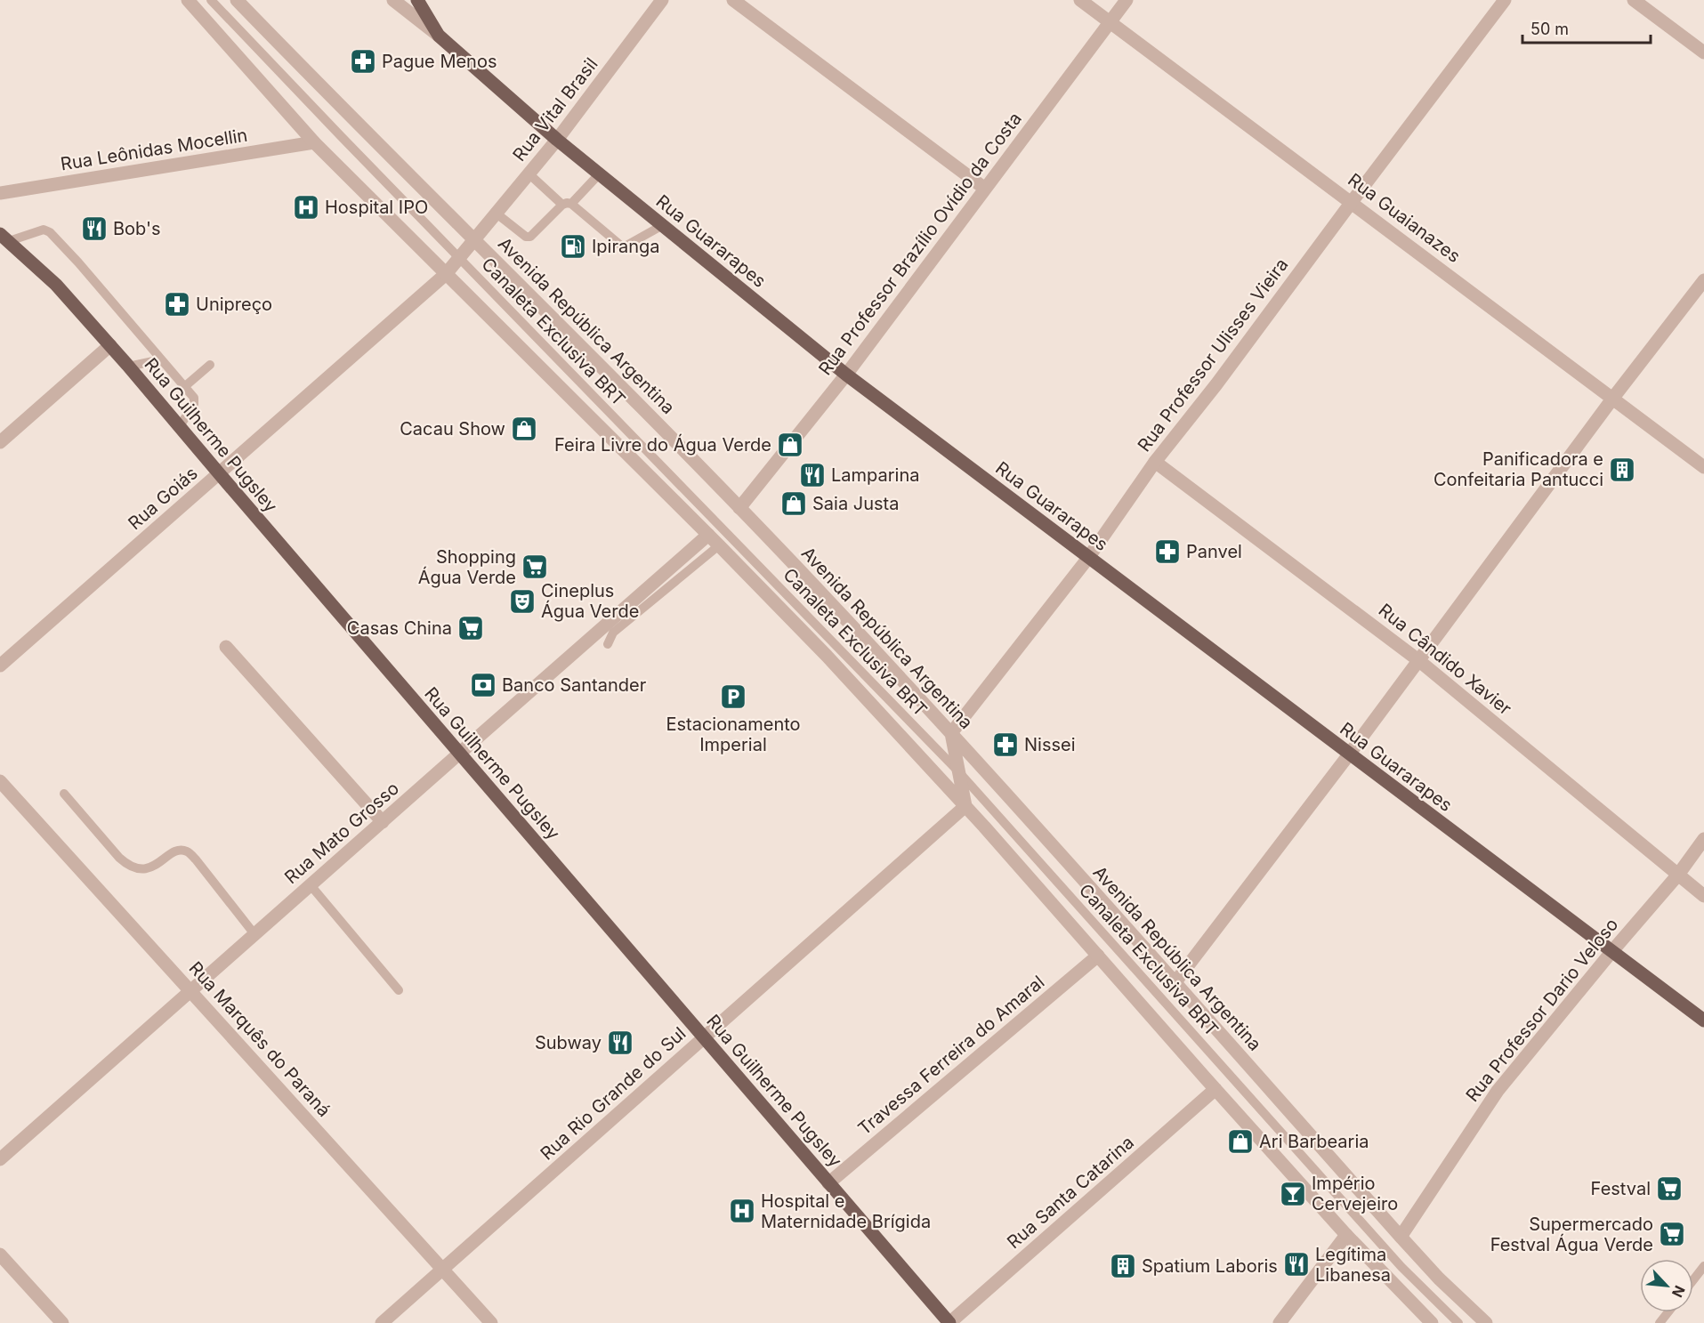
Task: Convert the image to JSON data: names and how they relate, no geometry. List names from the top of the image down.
{
  "streets": {
    "main road": ["Rua Guararapes", "Rua Guilherme Pugsley"],
    "street": [
      "Rua Vital Brasil",
      "Rua Leônidas Mocellin",
      "Rua Guaianazes",
      "Rua Professor Brazílio Ovídio da Costa",
      "Avenida República Argentina",
      "Rua Professor Ulisses Vieira",
      "Rua Goiás",
      "Rua Cândido Xavier",
      "Rua Mato Grosso",
      "Rua Professor Dario Veloso",
      "Rua Marquês do Paraná",
      "Travessa Ferreira do Amaral",
      "Rua Rio Grande do Sul",
      "Rua Santa Catarina"
    ],
    "lane": ["Canaleta Exclusiva BRT"]
  },
  "crossings": [
    ["Rua Vital Brasil", "Rua Guararapes"],
    ["Rua Vital Brasil", "Avenida República Argentina"],
    ["Rua Vital Brasil", "Canaleta Exclusiva BRT"],
    ["Rua Vital Brasil", "Rua Goiás"],
    ["Rua Guaianazes", "Rua Professor Brazílio Ovídio da Costa"],
    ["Rua Guaianazes", "Rua Professor Ulisses Vieira"],
    ["Rua Guararapes", "Rua Professor Brazílio Ovídio da Costa"],
    ["Rua Guararapes", "Rua Professor Ulisses Vieira"],
    ["Rua Guararapes", "Rua Professor Dario Veloso"],
    ["Rua Professor Brazílio Ovídio da Costa", "Avenida República Argentina"],
    ["Avenida República Argentina", "Rua Professor Ulisses Vieira"],
    ["Avenida República Argentina", "Rua Professor Dario Veloso"],
    ["Canaleta Exclusiva BRT", "Rua Goiás"],
    ["Rua Professor Ulisses Vieira", "Rua Cândido Xavier"],
    ["Rua Guilherme Pugsley", "Rua Goiás"],
    ["Rua Guilherme Pugsley", "Rua Mato Grosso"],
    ["Rua Guilherme Pugsley", "Travessa Ferreira do Amaral"],
    ["Rua Guilherme Pugsley", "Rua Rio Grande do Sul"],
    ["Rua Guilherme Pugsley", "Rua Santa Catarina"],
    ["Rua Cândido Xavier", "Rua Professor Dario Veloso"],
    ["Rua Mato Grosso", "Rua Marquês do Paraná"],
    ["Rua Marquês do Paraná", "Rua Rio Grande do Sul"]
  ],
  "places": {
    "pharmacy": [
      "Pague Menos",
      "Unipreço",
      "Panvel",
      "Nissei"
    ],
    "hospital": ["Hospital IPO", "Hospital e Maternidade Brígida"],
    "restaurant": [
      "Bob's",
      "Lamparina",
      "Subway",
      "Legítima Libanesa"
    ],
    "fuel station": ["Ipiranga"],
    "shop": [
      "Cacau Show",
      "Feira Livre do Água Verde",
      "Saia Justa",
      "Ari Barbearia"
    ],
    "building": ["Panificadora e Confeitaria Pantucci", "Spatium Laboris"],
    "supermarket": [
      "Shopping Água Verde",
      "Casas China",
      "Festval",
      "Supermercado Festval Água Verde"
    ],
    "theatre": ["Cineplus Água Verde"],
    "bank": ["Banco Santander"],
    "parking": ["Estacionamento Imperial"],
    "bar": ["Império Cervejeiro"]
  },
  "scale_bar": "50 m",
  "north": "bottom right"
}
